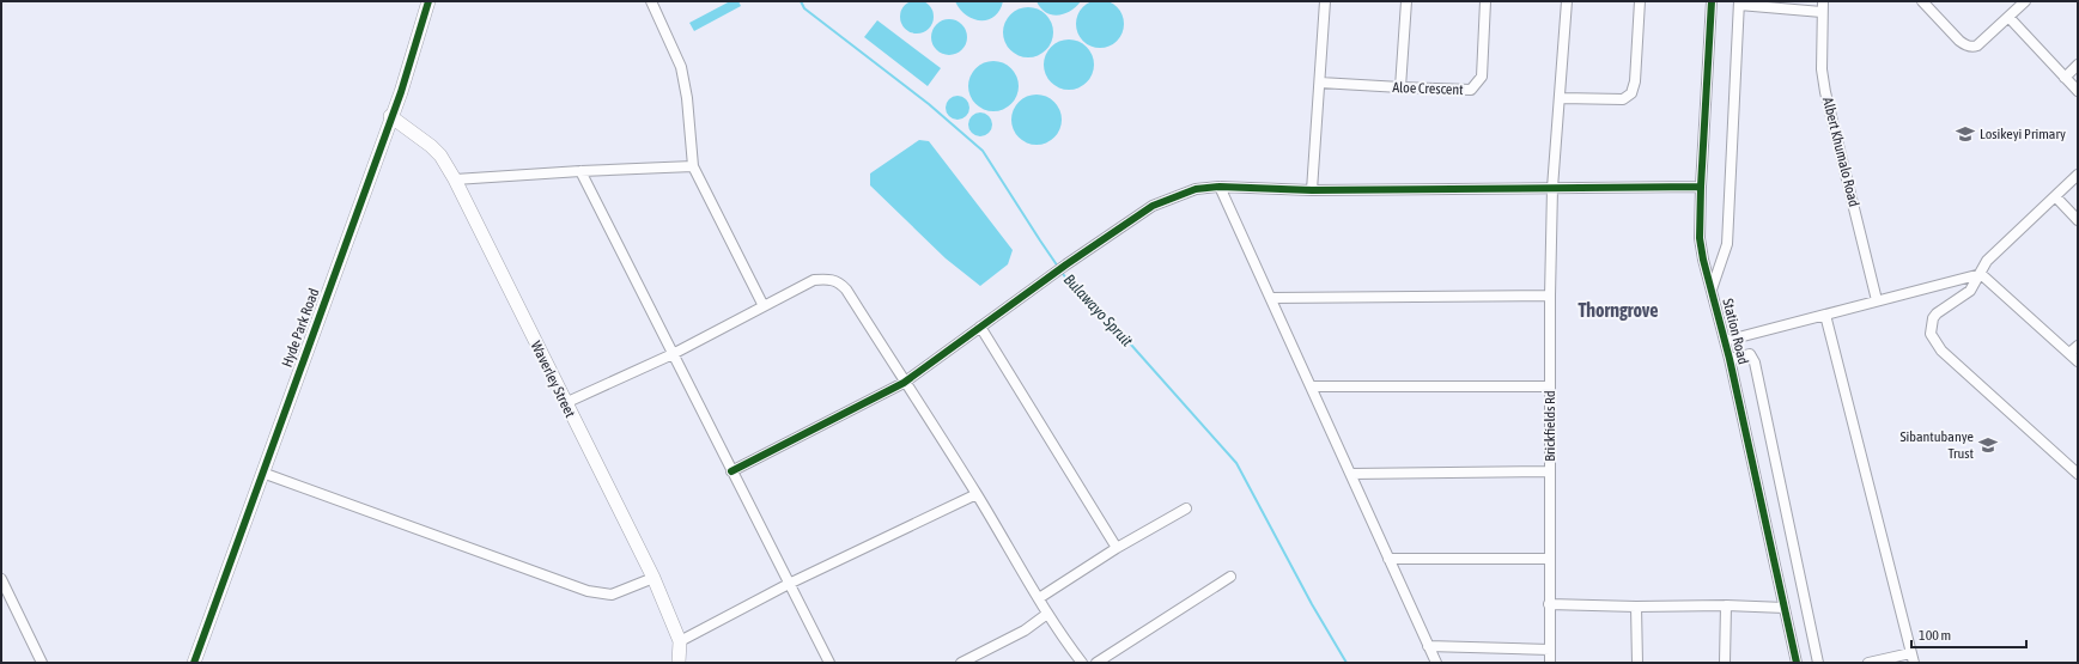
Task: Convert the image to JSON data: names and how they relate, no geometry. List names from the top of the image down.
{
  "streets": {
    "street": [
      "Aloe Crescent",
      "Albert Khumalo Road",
      "Hyde Park Road",
      "Station Road",
      "Waverley Street",
      "Brickfields Rd"
    ]
  },
  "crossings": [
    ["Hyde Park Road", "Waverley Street"]
  ],
  "districts": ["Thorngrove"],
  "water": ["Bulawayo Spruit"],
  "places": {
    "school or university": ["Losikeyi Primary", "Sibantubanye Trust"]
  },
  "scale_bar": "100 m"
}
